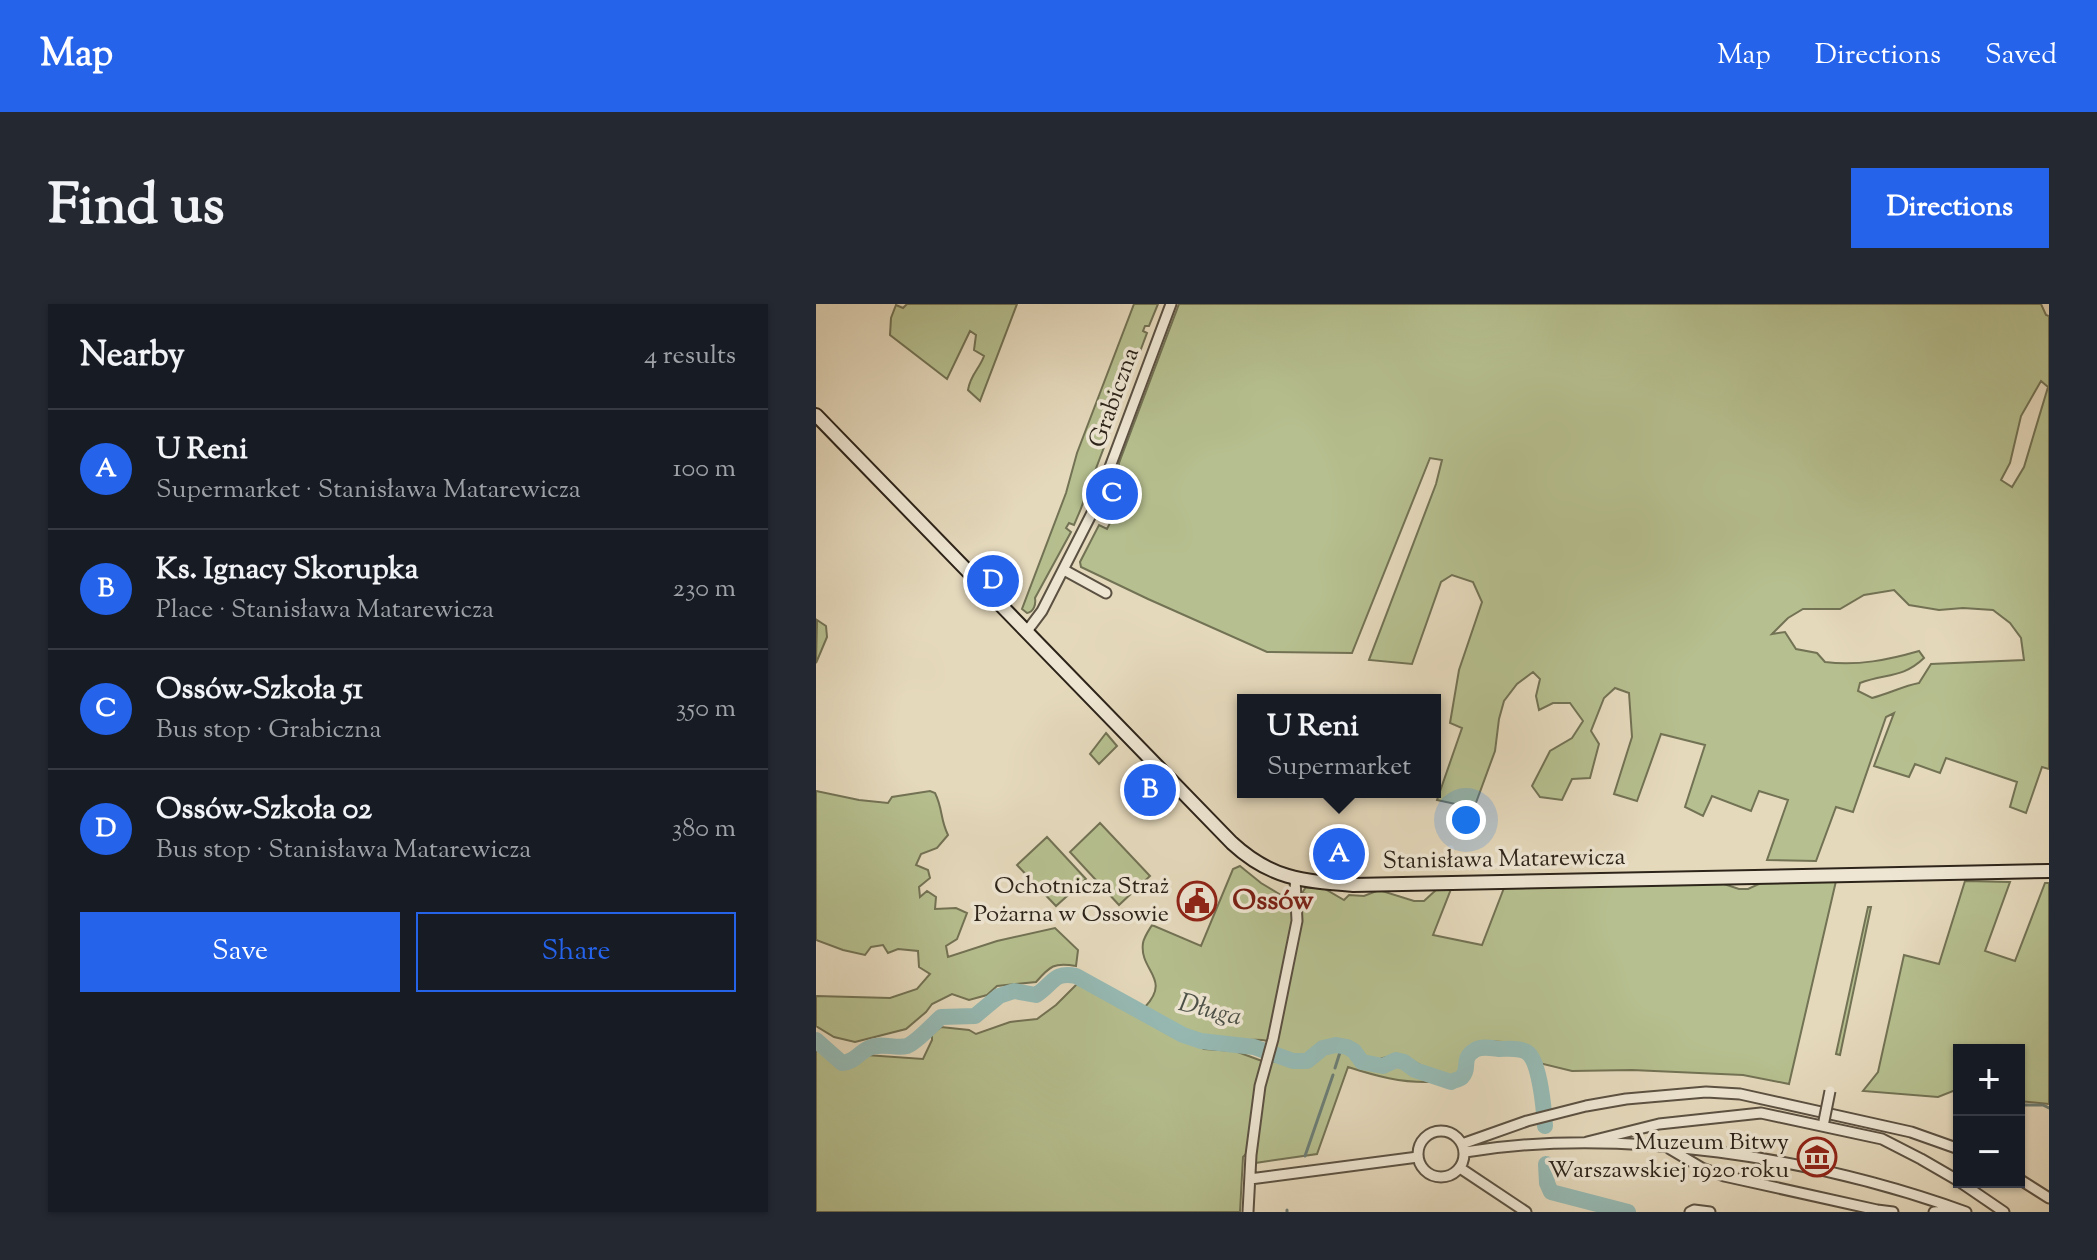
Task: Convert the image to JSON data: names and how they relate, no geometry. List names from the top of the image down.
{
  "streets": {
    "street": ["Grabiczna", "Stanisława Matarewicza"]
  },
  "crossings": [
    ["Grabiczna", "Stanisława Matarewicza"]
  ],
  "districts": ["Ossów"],
  "water": ["Długa"],
  "places": {
    "public building": ["Ochotnicza Straż Pożarna w Ossowie"],
    "museum": ["Muzeum Bitwy Warszawskiej 1920 roku"]
  },
  "page": {
    "header": "Map",
    "nav": ["Map", "Directions", "Saved"],
    "title": "Find us",
    "buttons": [
      "Directions",
      ["Save", "Share"]
    ],
    "heading": ["Nearby", "4 results"],
    "list": [
      {
        "mark": "A",
        "name": "U Reni",
        "note": "Supermarket · Stanisława Matarewicza",
        "value": "100 m"
      },
      {
        "mark": "B",
        "name": "Ks. Ignacy Skorupka",
        "note": "Place · Stanisława Matarewicza",
        "value": "230 m"
      },
      {
        "mark": "C",
        "name": "Ossów-Szkoła 51",
        "note": "Bus stop · Grabiczna",
        "value": "350 m"
      },
      {
        "mark": "D",
        "name": "Ossów-Szkoła 02",
        "note": "Bus stop · Stanisława Matarewicza",
        "value": "380 m"
      }
    ],
    "pins": [
      "C",
      "D",
      "B",
      "A"
    ],
    "popup": ["U Reni", "Supermarket"],
    "map_buttons": ["+", "−"]
  }
}
